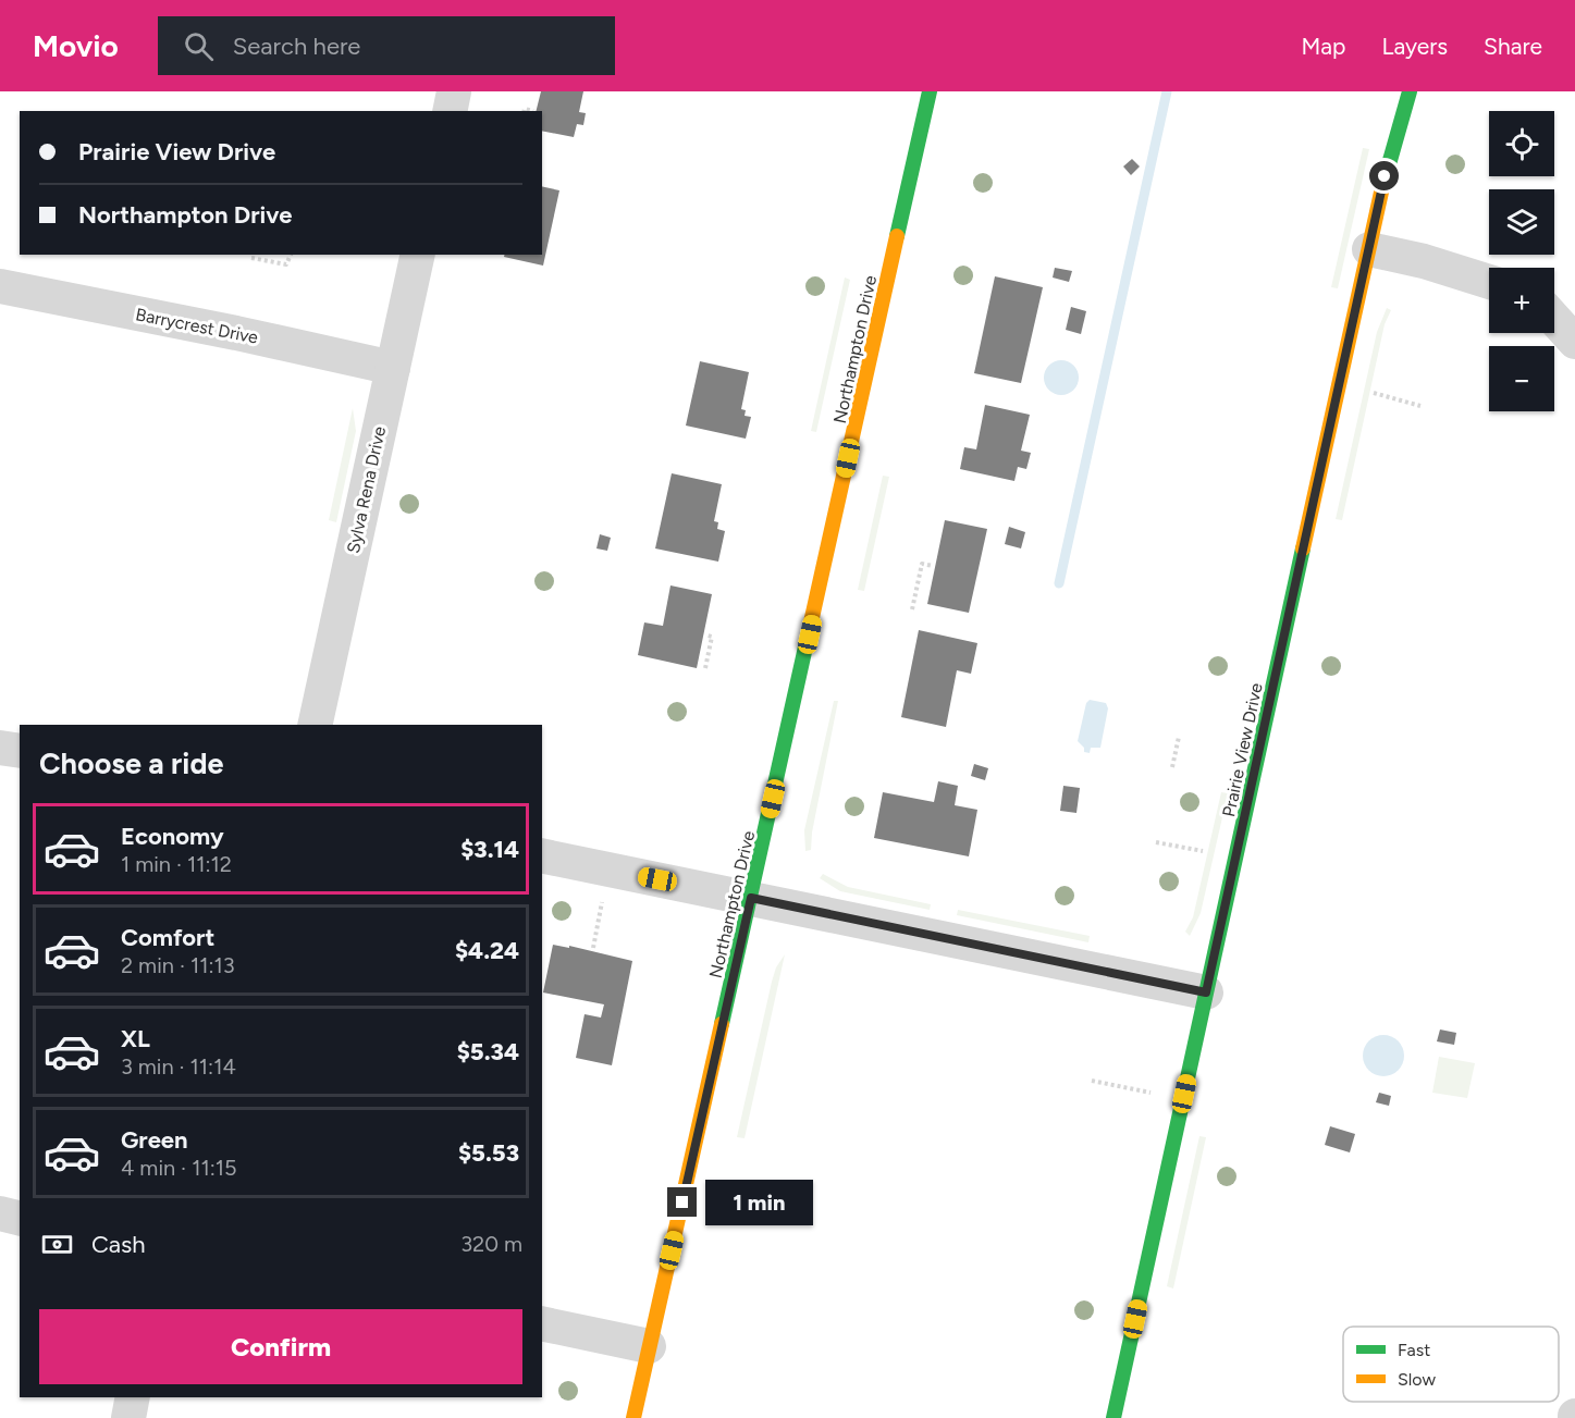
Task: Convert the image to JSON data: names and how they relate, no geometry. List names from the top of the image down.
{
  "streets": {
    "street": [
      "Barrycrest Drive",
      "Northampton Drive",
      "Sylva Rena Drive",
      "Prairie View Drive"
    ]
  },
  "crossings": [
    ["Barrycrest Drive", "Sylva Rena Drive"]
  ],
  "legend": ["Fast", "Slow"],
  "page": {
    "header": "Movio",
    "search": "Search here",
    "nav": ["Map", "Layers", "Share"],
    "map_buttons": ["+", "−"],
    "banner": ["Prairie View Drive", "Northampton Drive"],
    "heading": "Choose a ride",
    "list": [
      {
        "name": "Economy",
        "note": "1 min · 11:12",
        "value": "$3.14"
      },
      {
        "name": "Comfort",
        "note": "2 min · 11:13",
        "value": "$4.24"
      },
      {
        "name": "XL",
        "note": "3 min · 11:14",
        "value": "$5.34"
      },
      {
        "name": "Green",
        "note": "4 min · 11:15",
        "value": "$5.53"
      }
    ],
    "bubble": "1 min",
    "pay": ["Cash", "320 m"],
    "buttons": "Confirm"
  }
}
